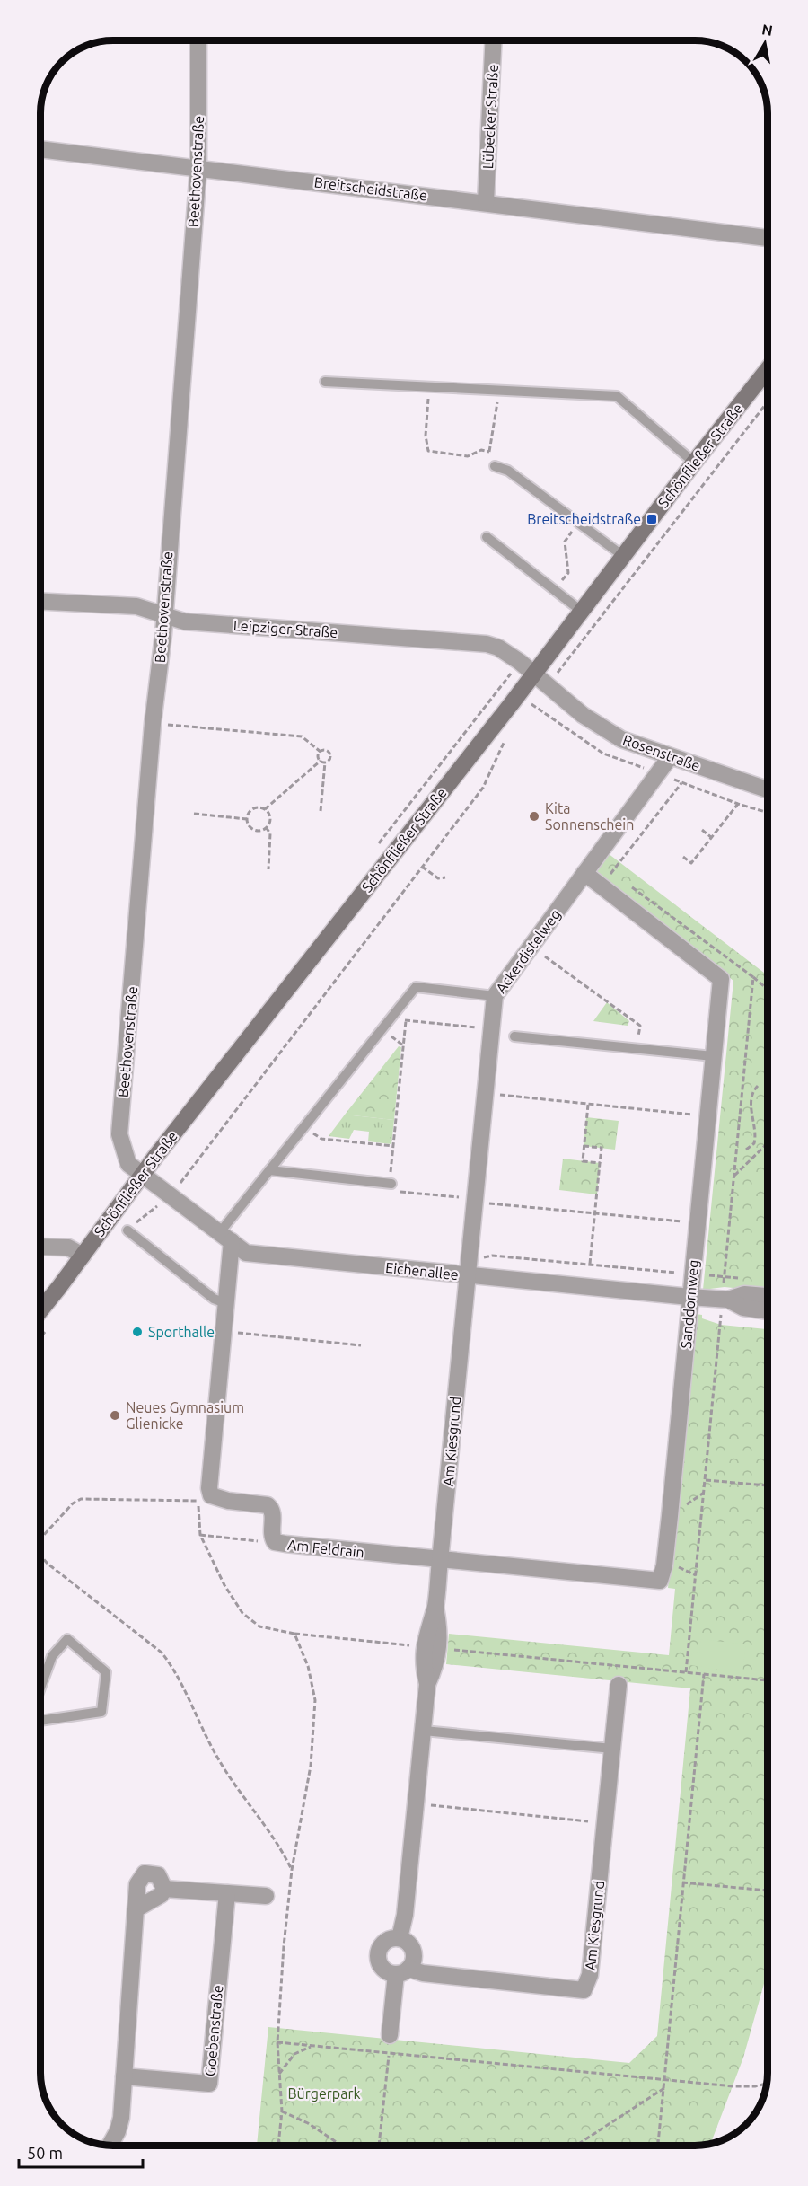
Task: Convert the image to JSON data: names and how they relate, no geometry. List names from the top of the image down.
{
  "streets": {
    "main road": ["Schönfließer Straße"],
    "street": [
      "Lübecker Straße",
      "Beethovenstraße",
      "Breitscheidstraße",
      "Leipziger Straße",
      "Rosenstraße",
      "Ackerdistelweg",
      "Eichenallee",
      "Sanddornweg",
      "Am Kiesgrund",
      "Am Feldrain",
      "Goebenstraße"
    ]
  },
  "crossings": [
    ["Lübecker Straße", "Breitscheidstraße"],
    ["Beethovenstraße", "Breitscheidstraße"],
    ["Beethovenstraße", "Schönfließer Straße"],
    ["Beethovenstraße", "Leipziger Straße"],
    ["Beethovenstraße", "Eichenallee"],
    ["Schönfließer Straße", "Leipziger Straße"],
    ["Schönfließer Straße", "Rosenstraße"],
    ["Schönfließer Straße", "Eichenallee"],
    ["Leipziger Straße", "Rosenstraße"],
    ["Rosenstraße", "Ackerdistelweg"],
    ["Ackerdistelweg", "Eichenallee"],
    ["Ackerdistelweg", "Sanddornweg"],
    ["Ackerdistelweg", "Am Kiesgrund"],
    ["Eichenallee", "Sanddornweg"],
    ["Eichenallee", "Am Kiesgrund"],
    ["Sanddornweg", "Am Kiesgrund"],
    ["Sanddornweg", "Am Feldrain"],
    ["Am Kiesgrund", "Am Feldrain"]
  ],
  "parks": ["Bürgerpark"],
  "places": {
    "transit": ["Breitscheidstraße"],
    "other": ["Kita Sonnenschein", "Sporthalle", "Neues Gymnasium Glienicke"]
  },
  "scale_bar": "50 m",
  "north": "top"
}
